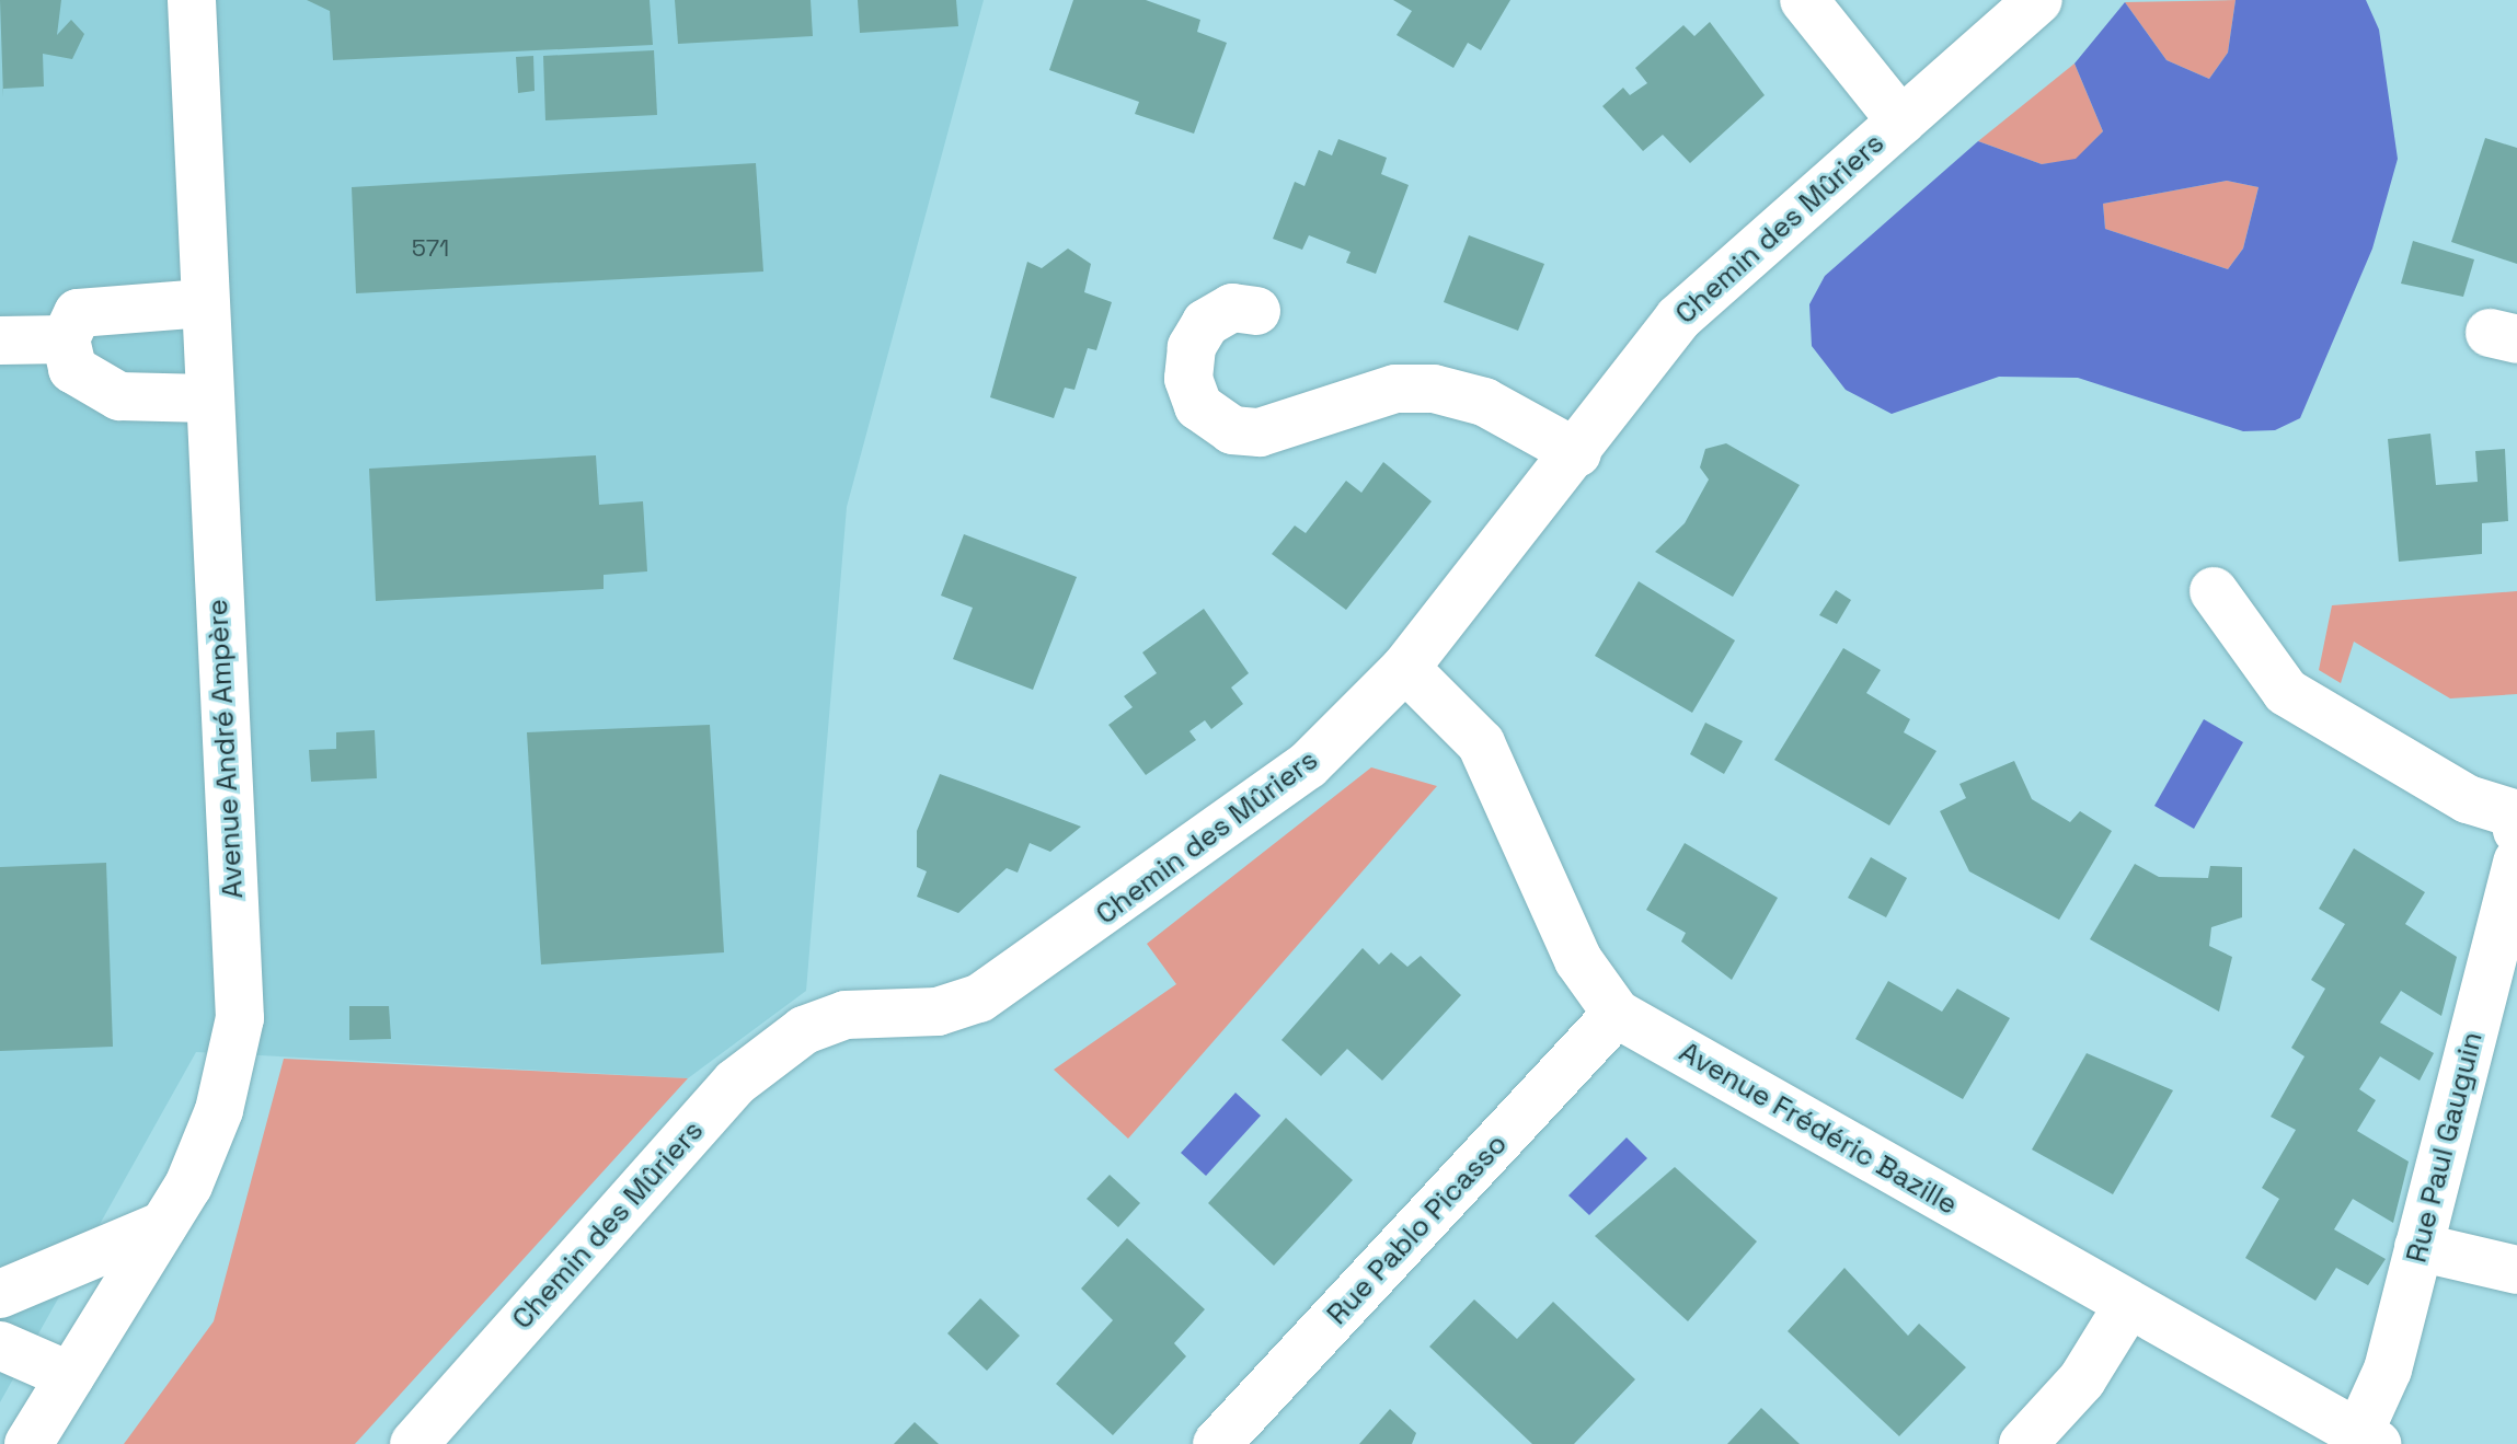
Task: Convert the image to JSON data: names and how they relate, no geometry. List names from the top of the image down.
{
  "streets": {
    "street": [
      "Chemin des Mûriers",
      "Avenue André Ampère",
      "Avenue Frédéric Bazille",
      "Rue Paul Gauguin",
      "Rue Pablo Picasso"
    ]
  },
  "crossings": [
    ["Chemin des Mûriers", "Avenue Frédéric Bazille"],
    ["Avenue Frédéric Bazille", "Rue Paul Gauguin"],
    ["Avenue Frédéric Bazille", "Rue Pablo Picasso"]
  ],
  "house_numbers": ["571"]
}
